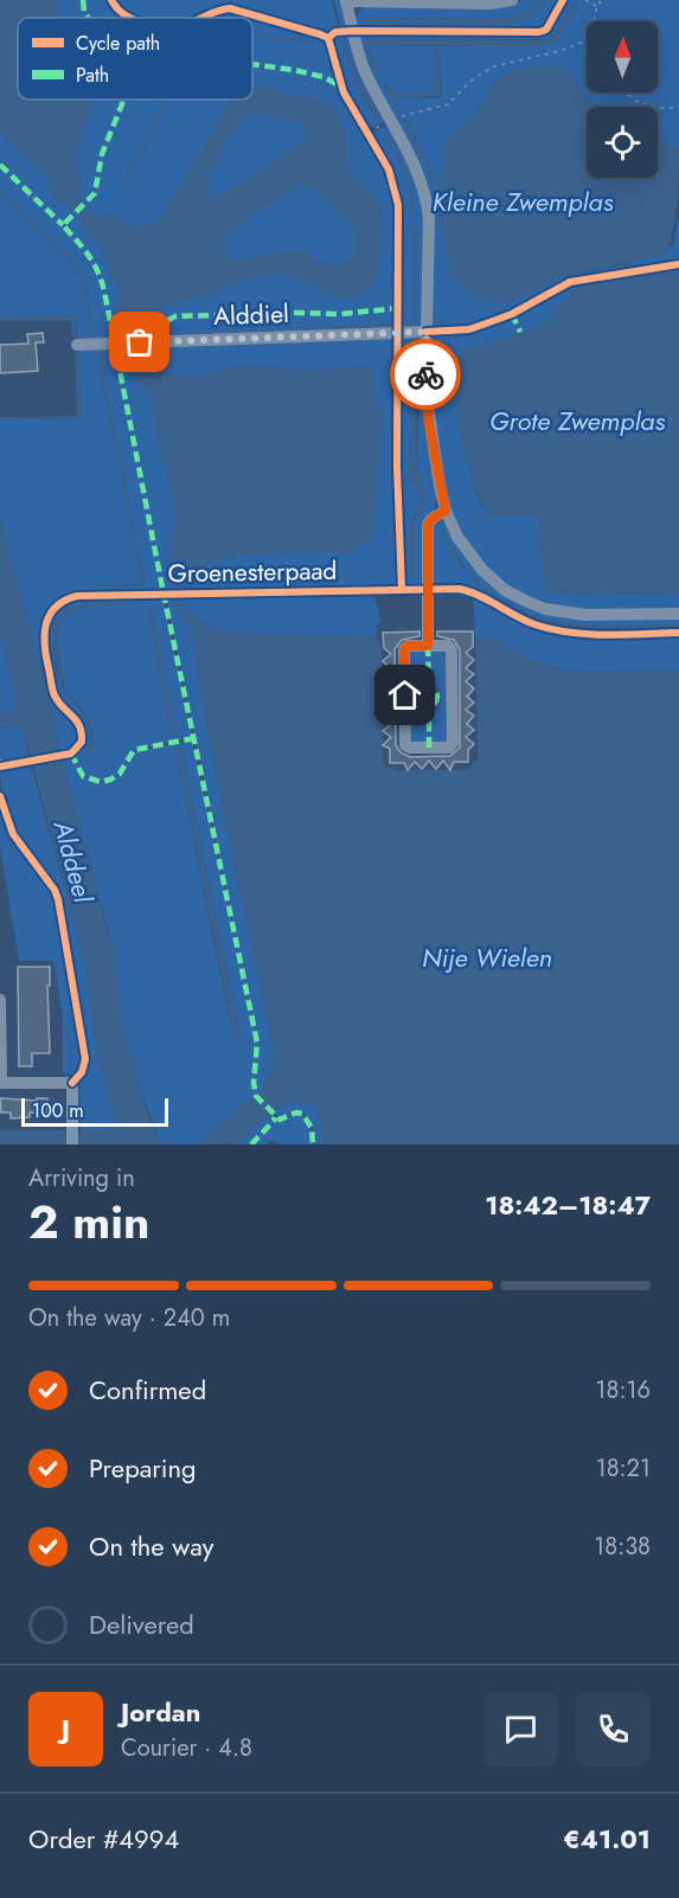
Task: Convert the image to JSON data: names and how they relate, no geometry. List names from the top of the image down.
{
  "streets": {
    "street": ["Alddiel"],
    "cycle path": ["Groenesterpaad"]
  },
  "water": [
    "Kleine Zwemplas",
    "Grote Zwemplas",
    "Alddeel",
    "Nije Wielen"
  ],
  "legend": ["Cycle path", "Path"],
  "scale_bar": "100 m",
  "north": "top",
  "page": {
    "scale": "100 m",
    "heading": ["2 min", "Arriving in", "18:42–18:47"],
    "panel": [
      "Jordan",
      "Courier · 4.8",
      "Order #4994",
      "€41.01"
    ],
    "bar": "On the way · 240 m",
    "list": [
      ["Confirmed", "18:16"],
      ["Preparing", "18:21"],
      ["On the way", "18:38"],
      "Delivered"
    ],
    "round": "J"
  }
}
